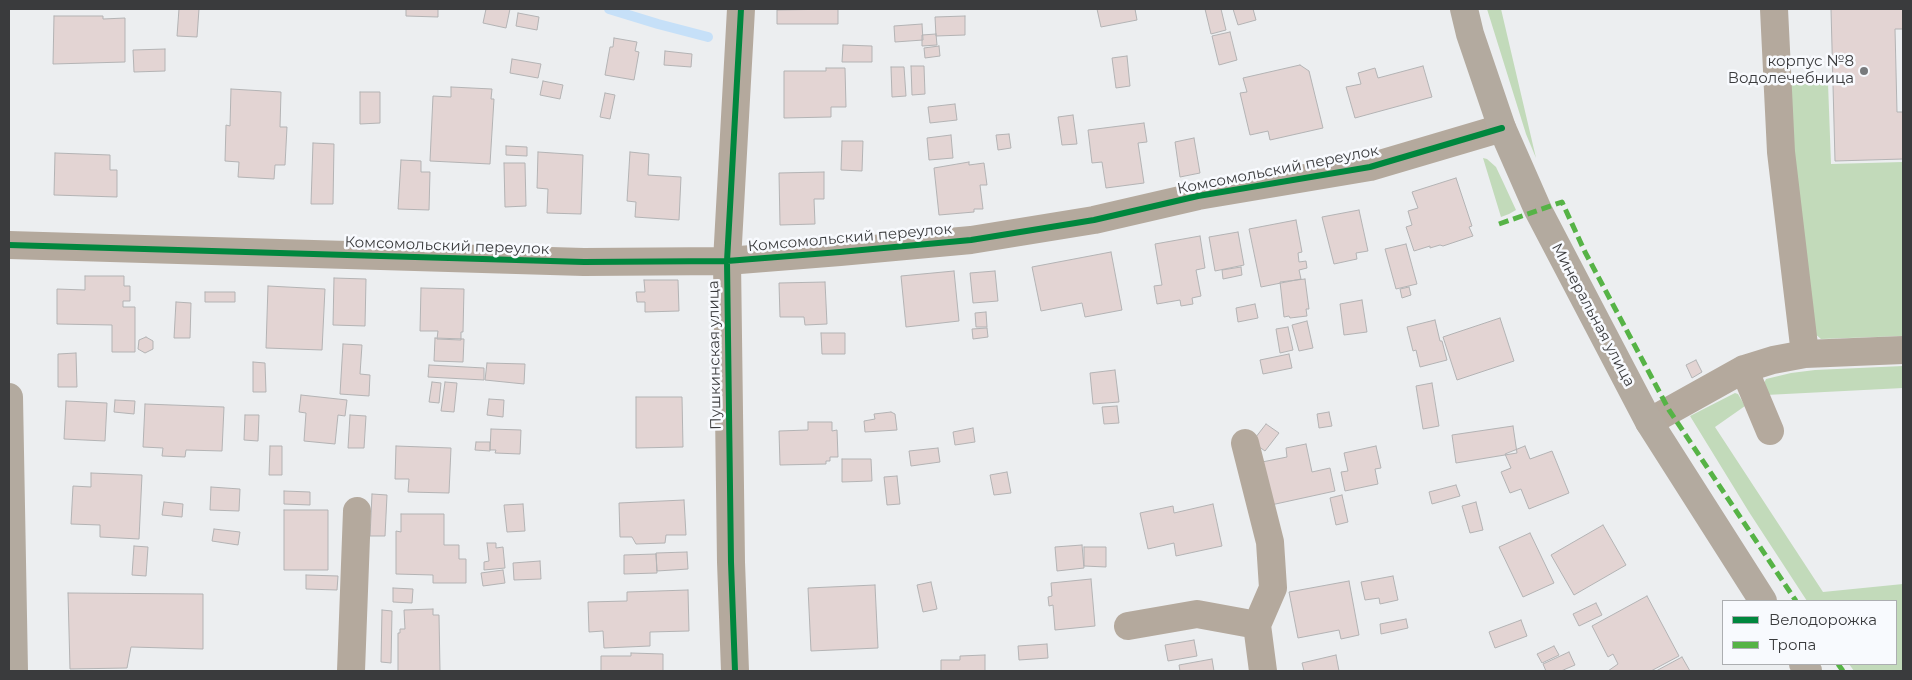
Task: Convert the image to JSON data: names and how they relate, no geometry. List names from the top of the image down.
{
  "streets": {
    "main road": ["Минеральная улица"],
    "street": ["Комсомольский переулок", "Пушкинская улица"]
  },
  "crossings": [
    ["Комсомольский переулок", "Минеральная улица"],
    ["Комсомольский переулок", "Пушкинская улица"]
  ],
  "places": ["корпус №8 Водолечебница"],
  "legend": ["Велодорожка", "Тропа"]
}
